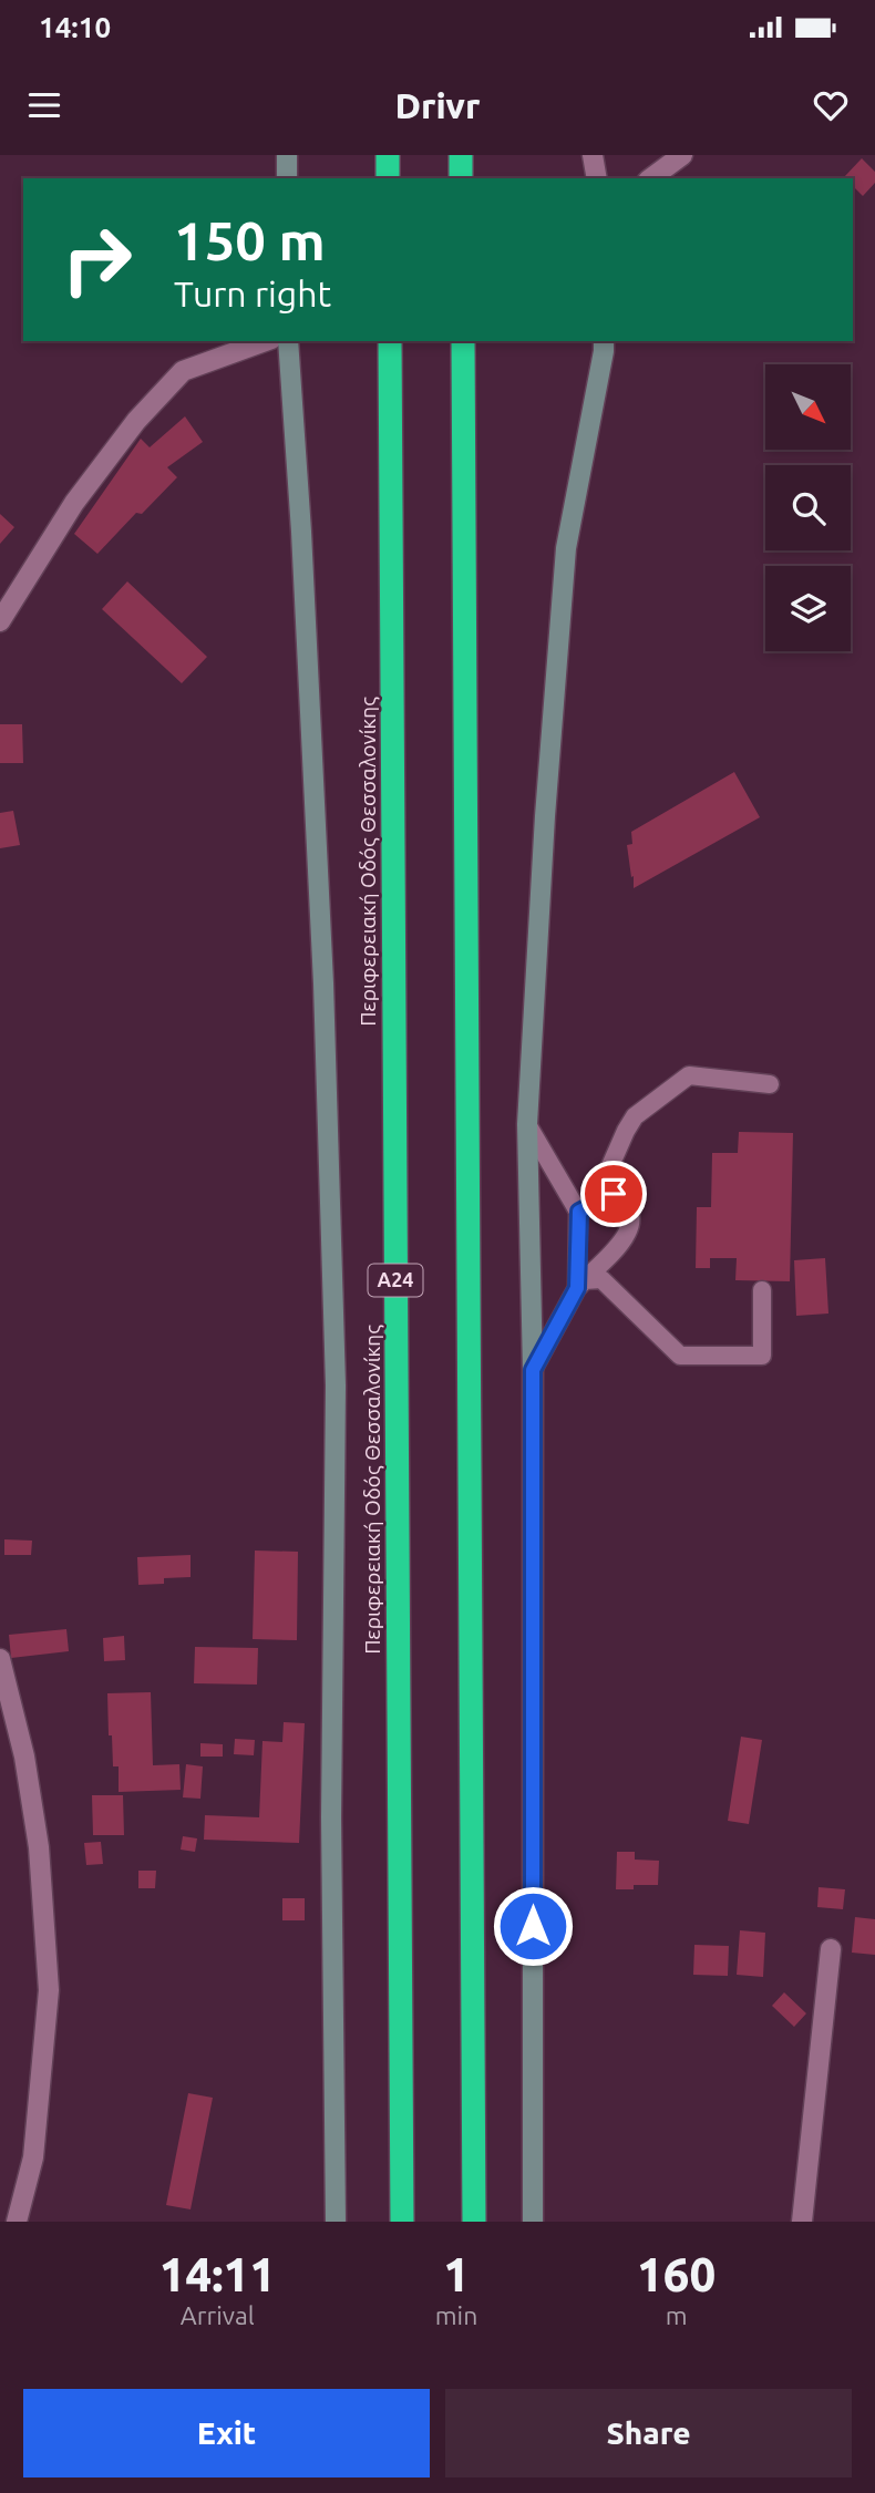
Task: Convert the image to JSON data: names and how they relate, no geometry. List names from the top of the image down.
{
  "streets": {
    "highway": ["Περιφερειακή Οδός Θεσσαλονίκης", "Α24"]
  },
  "north": "bottom right",
  "page": {
    "status": "14:10",
    "header": "Drivr",
    "turn": ["150 m", "Turn right"],
    "eta": [
      "14:11",
      "Arrival",
      "1",
      "min",
      "160",
      "m"
    ],
    "buttons": ["Exit", "Share"]
  }
}
